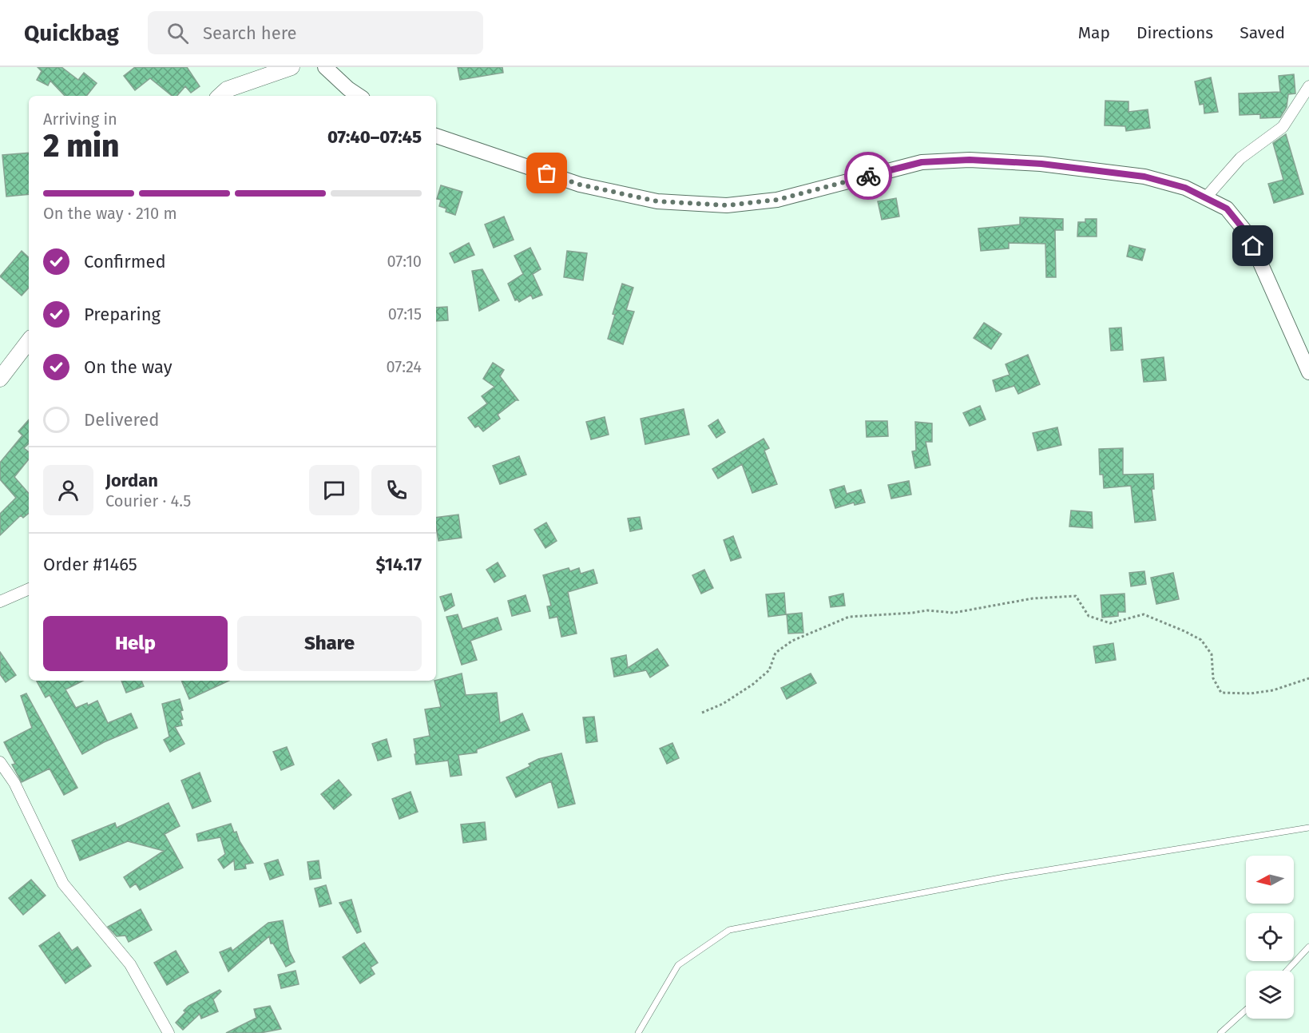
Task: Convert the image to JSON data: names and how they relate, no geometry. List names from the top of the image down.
{
  "north": "left",
  "page": {
    "header": "Quickbag",
    "search": "Search here",
    "nav": ["Map", "Directions", "Saved"],
    "heading": ["2 min", "Arriving in", "07:40–07:45"],
    "panel": [
      "Jordan",
      "Courier · 4.5",
      "Order #1465",
      "$14.17"
    ],
    "bar": "On the way · 210 m",
    "list": [
      ["Confirmed", "07:10"],
      ["Preparing", "07:15"],
      ["On the way", "07:24"],
      "Delivered"
    ],
    "buttons": ["Help", "Share"]
  }
}
